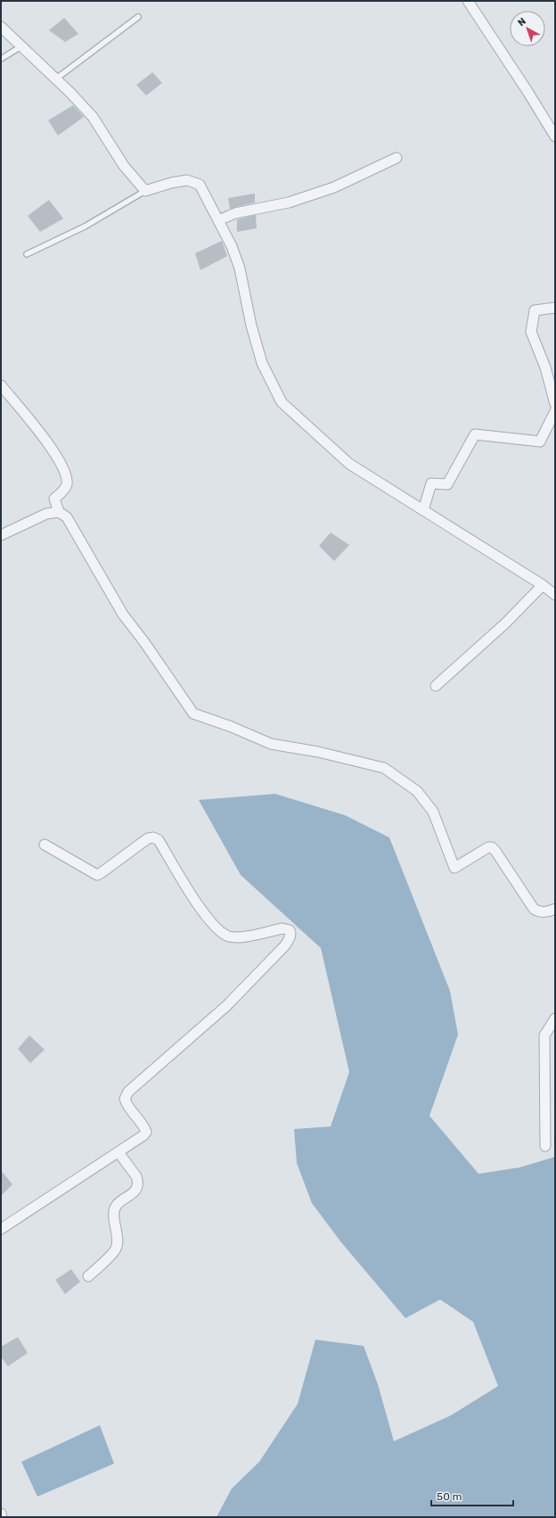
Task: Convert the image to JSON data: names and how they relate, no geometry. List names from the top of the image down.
{
  "scale_bar": "50 m",
  "north": "top left"
}
